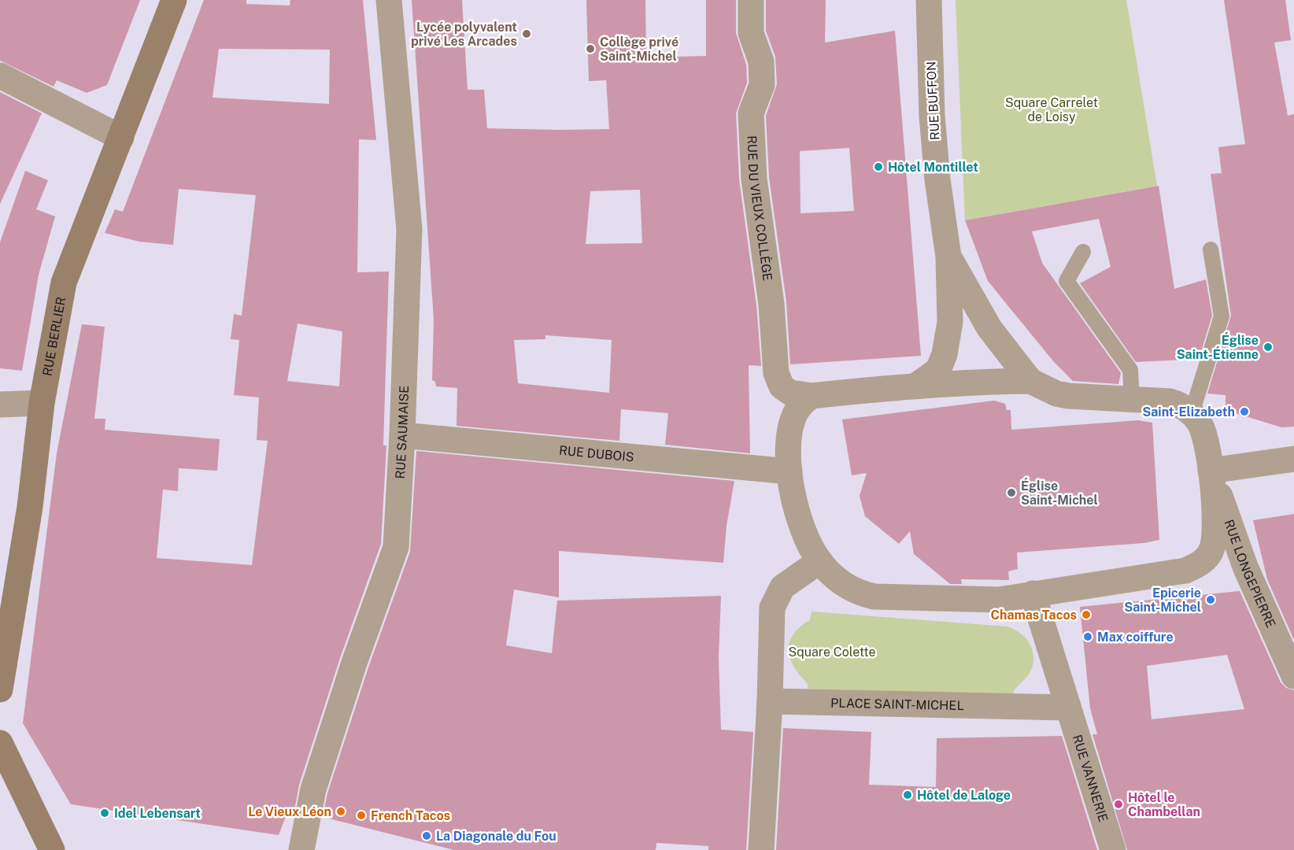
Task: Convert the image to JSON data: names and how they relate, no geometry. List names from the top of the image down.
{
  "streets": {
    "street": [
      "RUE BUFFON",
      "RUE DU VIEUX COLLÈGE",
      "RUE BERLIER",
      "RUE SAUMAISE",
      "RUE DUBOIS",
      "RUE LONGEPIERRE",
      "PLACE SAINT-MICHEL",
      "RUE VANNERIE"
    ]
  },
  "crossings": [
    ["RUE SAUMAISE", "RUE DUBOIS"],
    ["PLACE SAINT-MICHEL", "RUE VANNERIE"]
  ],
  "parks": ["Square Carrelet de Loisy", "Square Colette"],
  "places": [
    "Lycée polyvalent privé Les Arcades",
    "Collège privé Saint-Michel",
    "Hôtel Montillet",
    "Église Saint-Étienne",
    "Saint-Elizabeth",
    "Église Saint-Michel",
    "Epicerie Saint-Michel",
    "Chamas Tacos",
    "Max coiffure",
    "Hôtel de Laloge",
    "Hôtel le Chambellan",
    "Le Vieux Léon",
    "Idel Lebensart",
    "French Tacos",
    "La Diagonale du Fou"
  ]
}
